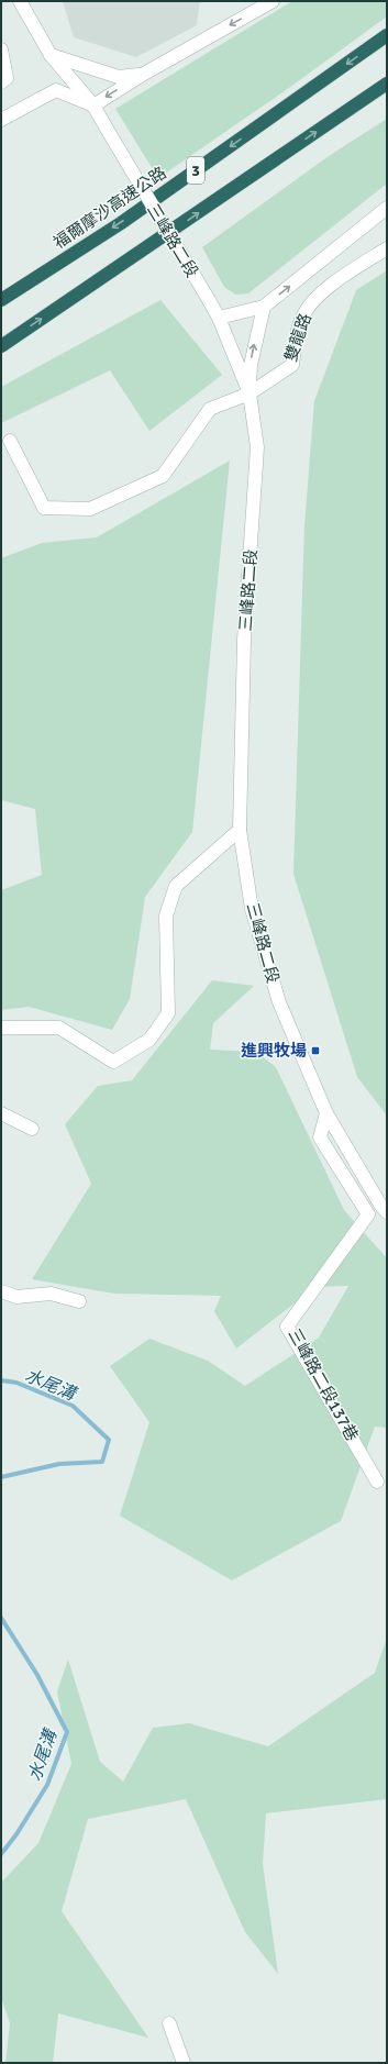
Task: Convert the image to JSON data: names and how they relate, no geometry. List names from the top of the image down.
{
  "streets": {
    "highway": ["3", "福爾摩沙高速公路"],
    "street": ["三峰路二段", "雙龍路", "三峰路二段137巷"]
  },
  "crossings": [
    ["三峰路二段", "雙龍路"],
    ["三峰路二段", "三峰路二段137巷"]
  ],
  "water": ["水尾溝"],
  "places": {
    "transit": ["進興牧場"]
  }
}
